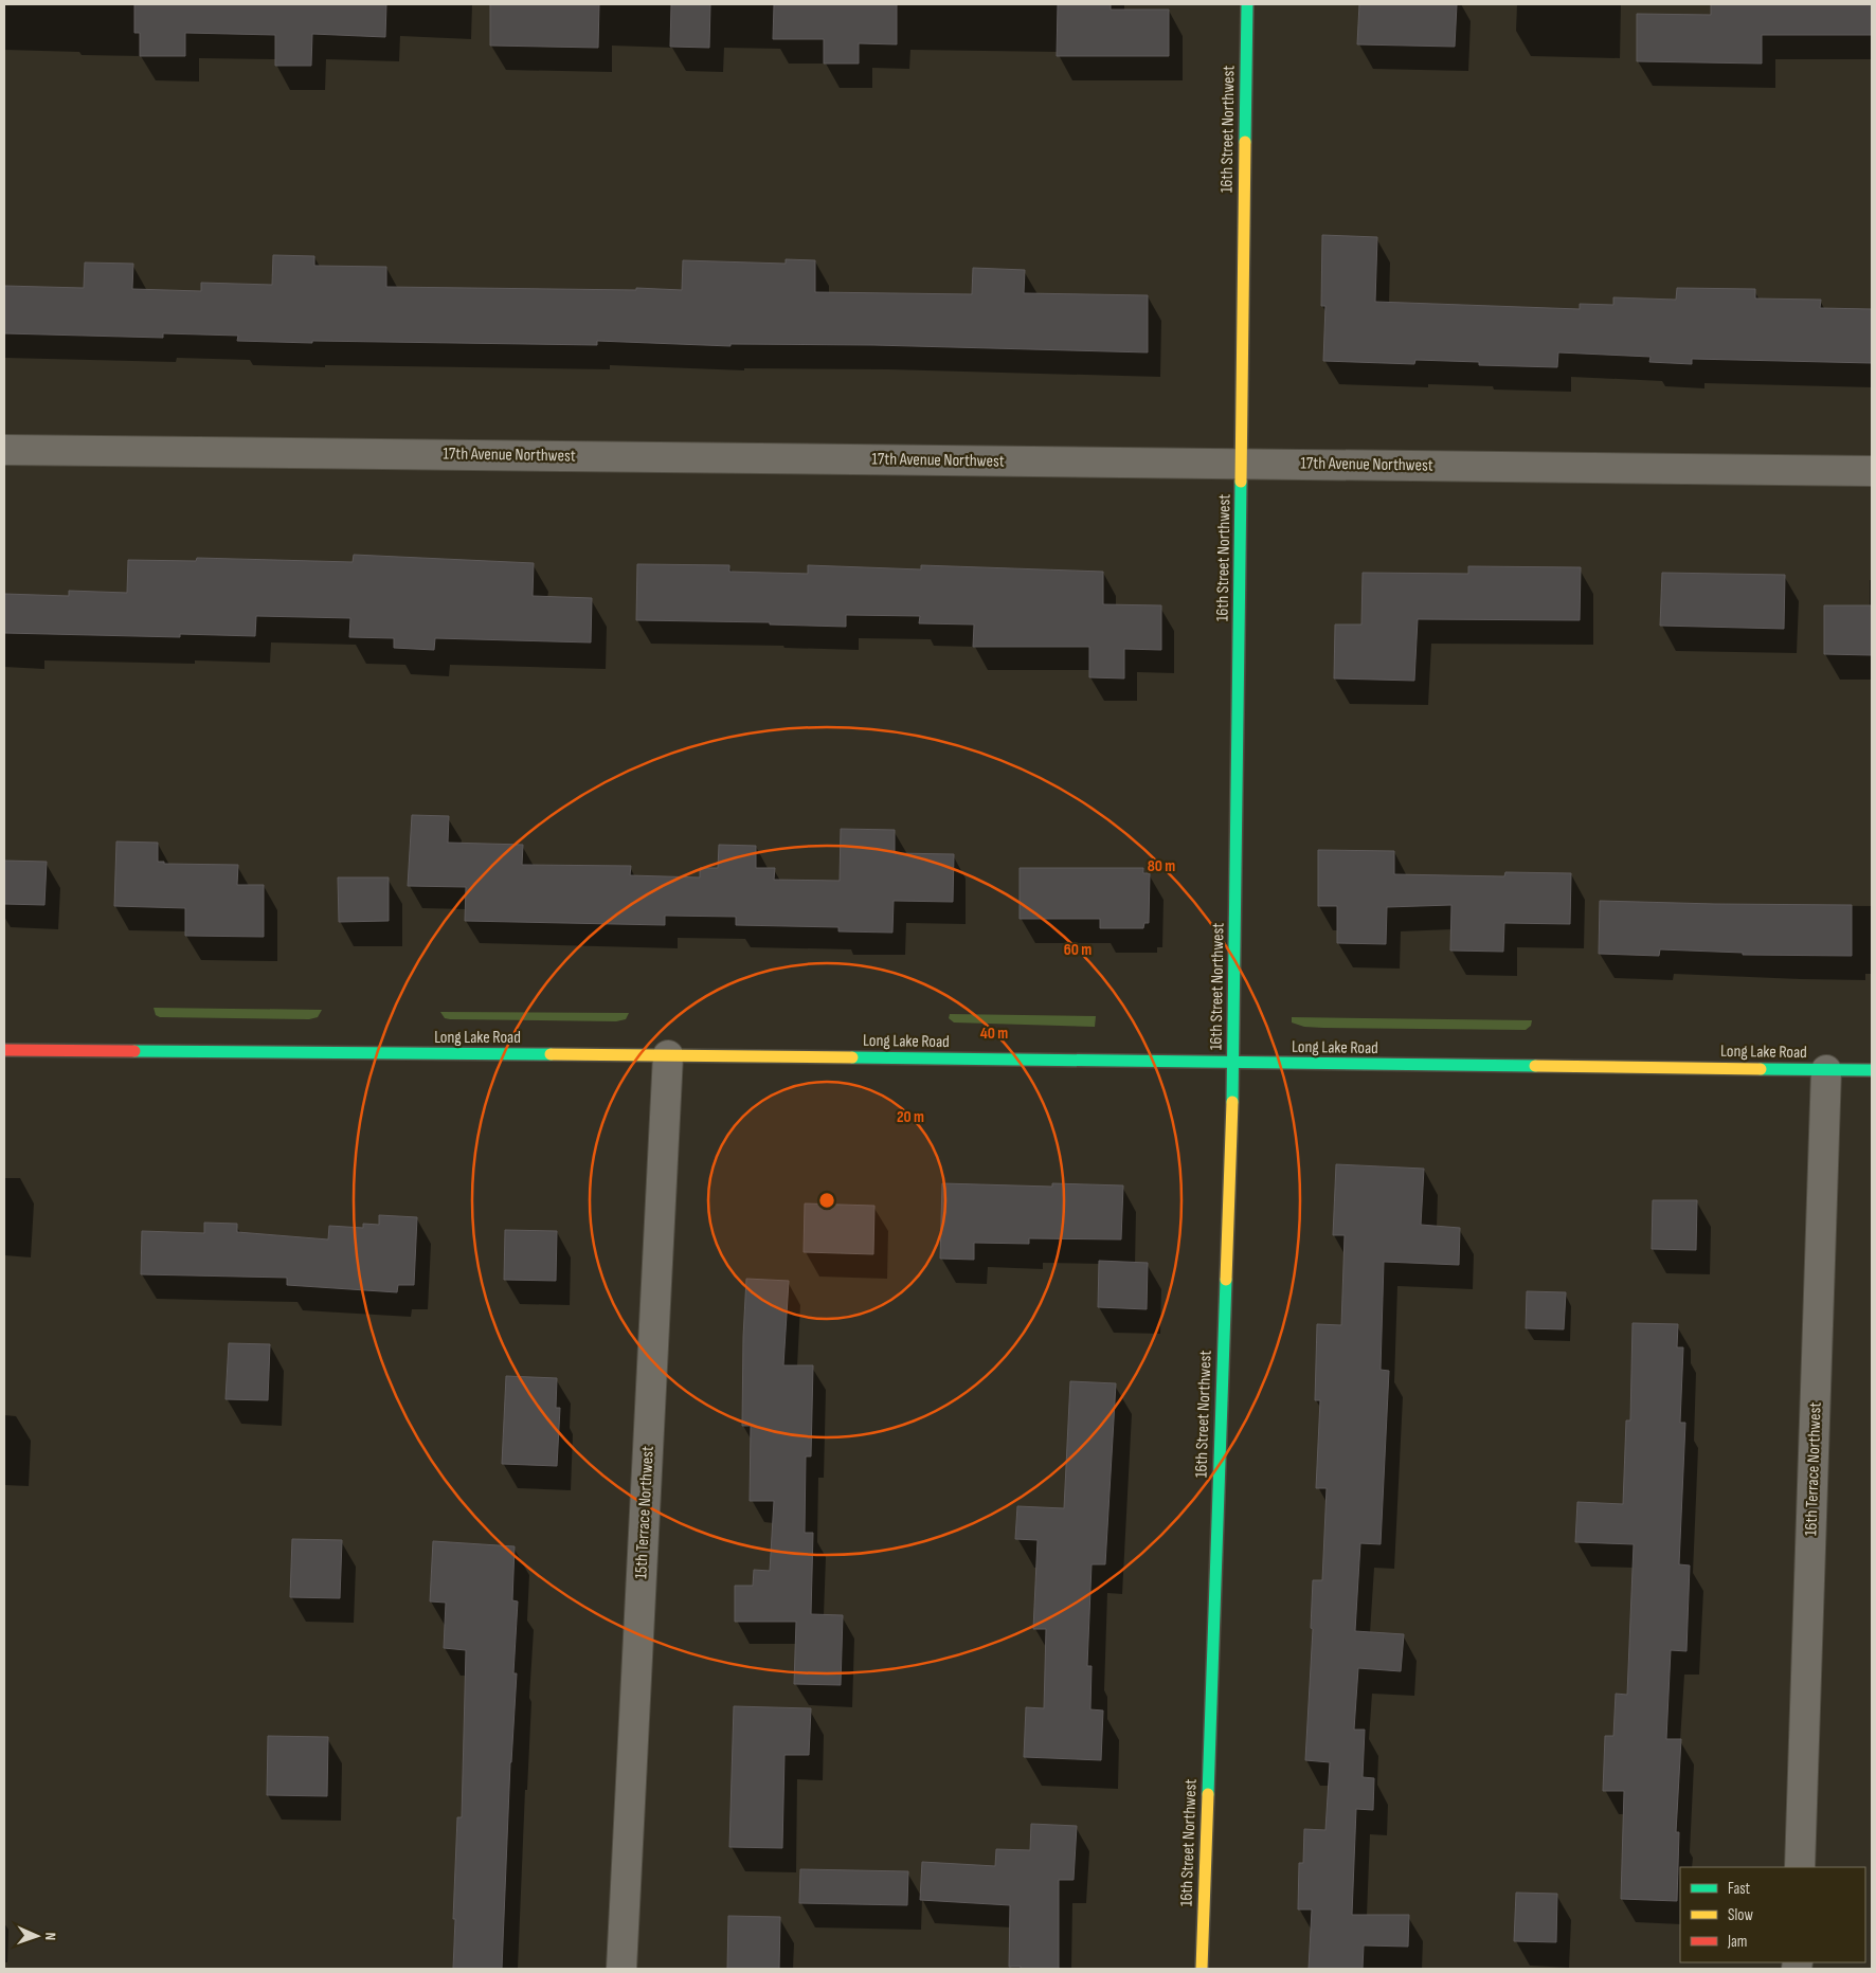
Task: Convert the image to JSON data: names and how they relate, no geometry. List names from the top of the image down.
{
  "streets": {
    "street": [
      "16th Street Northwest",
      "17th Avenue Northwest",
      "Long Lake Road",
      "16th Terrace Northwest",
      "15th Terrace Northwest"
    ]
  },
  "crossings": [
    ["16th Street Northwest", "17th Avenue Northwest"],
    ["16th Street Northwest", "Long Lake Road"],
    ["Long Lake Road", "16th Terrace Northwest"],
    ["Long Lake Road", "15th Terrace Northwest"]
  ],
  "legend": ["Fast", "Slow", "Jam"],
  "north": "right",
  "rings": [
    "80 m",
    "60 m",
    "40 m",
    "20 m"
  ]
}
